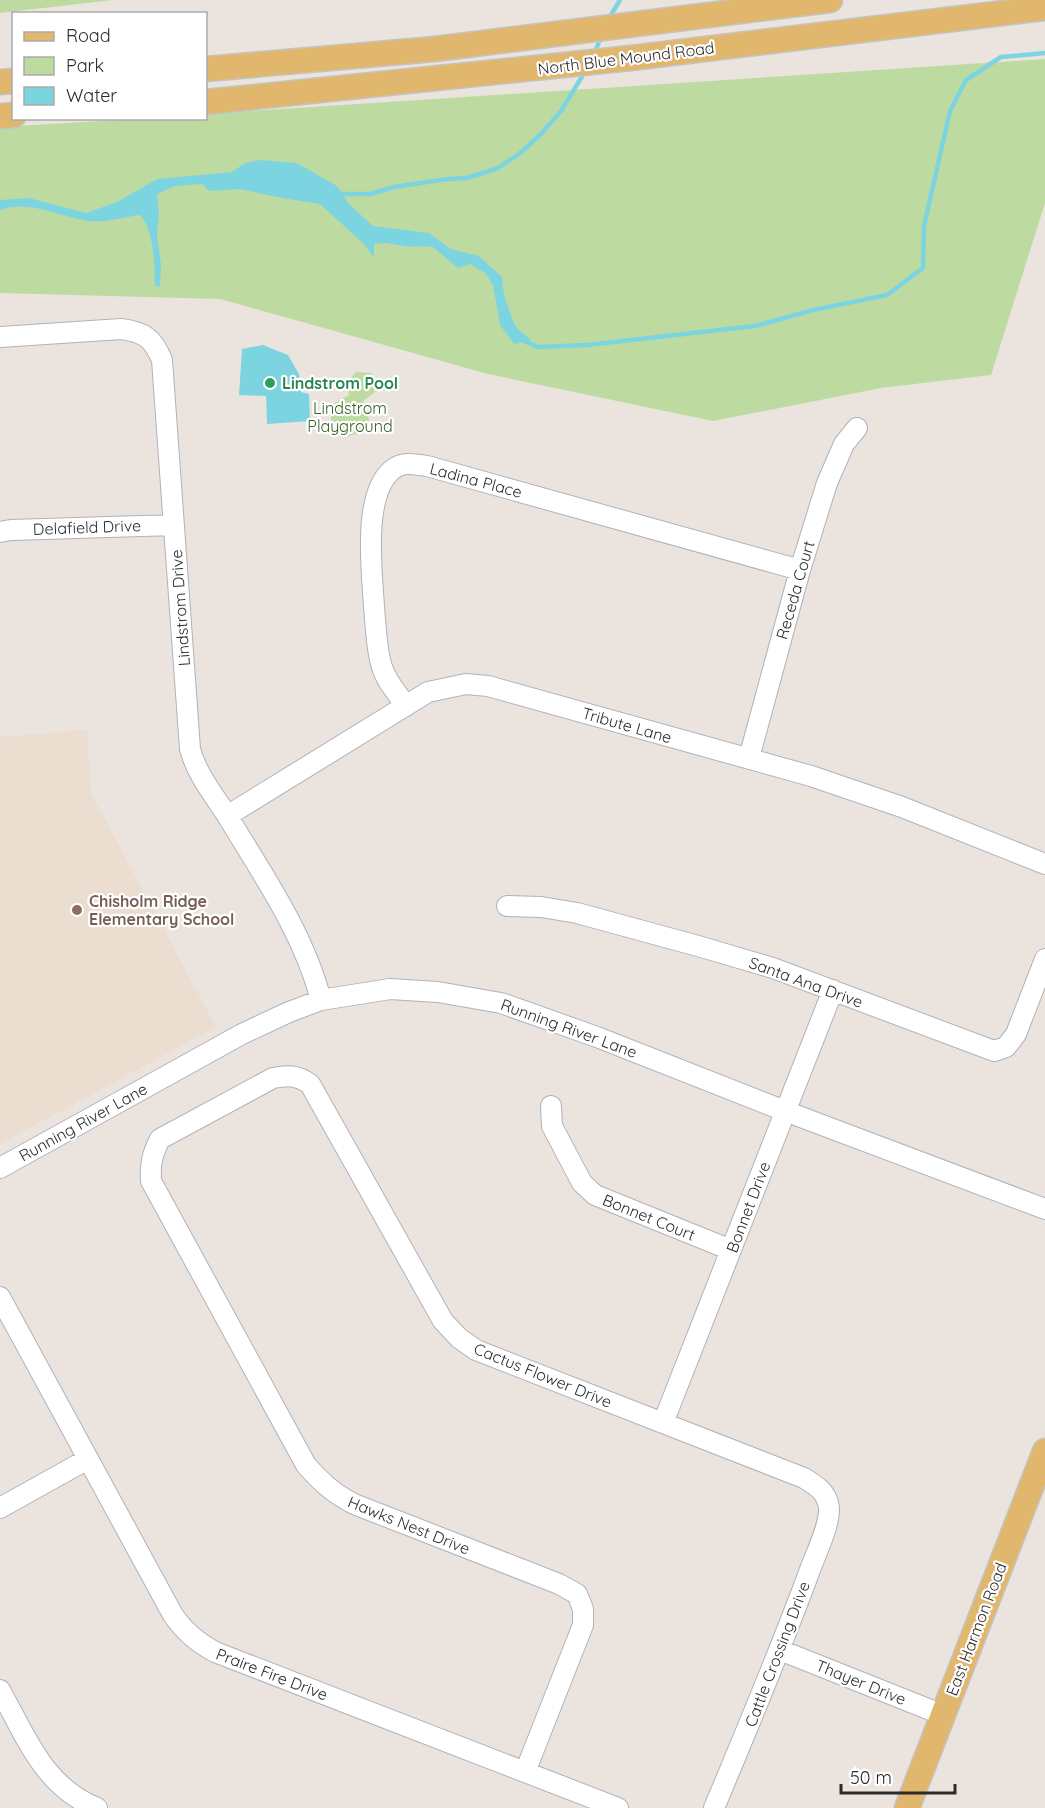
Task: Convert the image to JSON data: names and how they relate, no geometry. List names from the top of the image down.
{
  "streets": {
    "main road": ["North Blue Mound Road", "East Harmon Road"],
    "street": [
      "Ladina Place",
      "Delafield Drive",
      "Receda Court",
      "Lindstrom Drive",
      "Tribute Lane",
      "Santa Ana Drive",
      "Running River Lane",
      "Bonnet Drive",
      "Bonnet Court",
      "Cactus Flower Drive",
      "Hawks Nest Drive",
      "Cattle Crossing Drive",
      "Praire Fire Drive",
      "Thayer Drive"
    ]
  },
  "crossings": [
    ["Ladina Place", "Receda Court"],
    ["Ladina Place", "Tribute Lane"],
    ["Delafield Drive", "Lindstrom Drive"],
    ["Receda Court", "Tribute Lane"],
    ["Lindstrom Drive", "Tribute Lane"],
    ["Lindstrom Drive", "Running River Lane"],
    ["Santa Ana Drive", "Bonnet Drive"],
    ["Running River Lane", "Bonnet Drive"],
    ["Bonnet Drive", "Bonnet Court"],
    ["Bonnet Drive", "Cactus Flower Drive"],
    ["Cactus Flower Drive", "Hawks Nest Drive"],
    ["Cactus Flower Drive", "Cattle Crossing Drive"],
    ["Hawks Nest Drive", "Praire Fire Drive"],
    ["East Harmon Road", "Thayer Drive"],
    ["Cattle Crossing Drive", "Thayer Drive"]
  ],
  "parks": ["Lindstrom Playground"],
  "places": ["Lindstrom Pool", "Chisholm Ridge Elementary School"],
  "legend": ["Road", "Park", "Water"],
  "scale_bar": "50 m"
}
